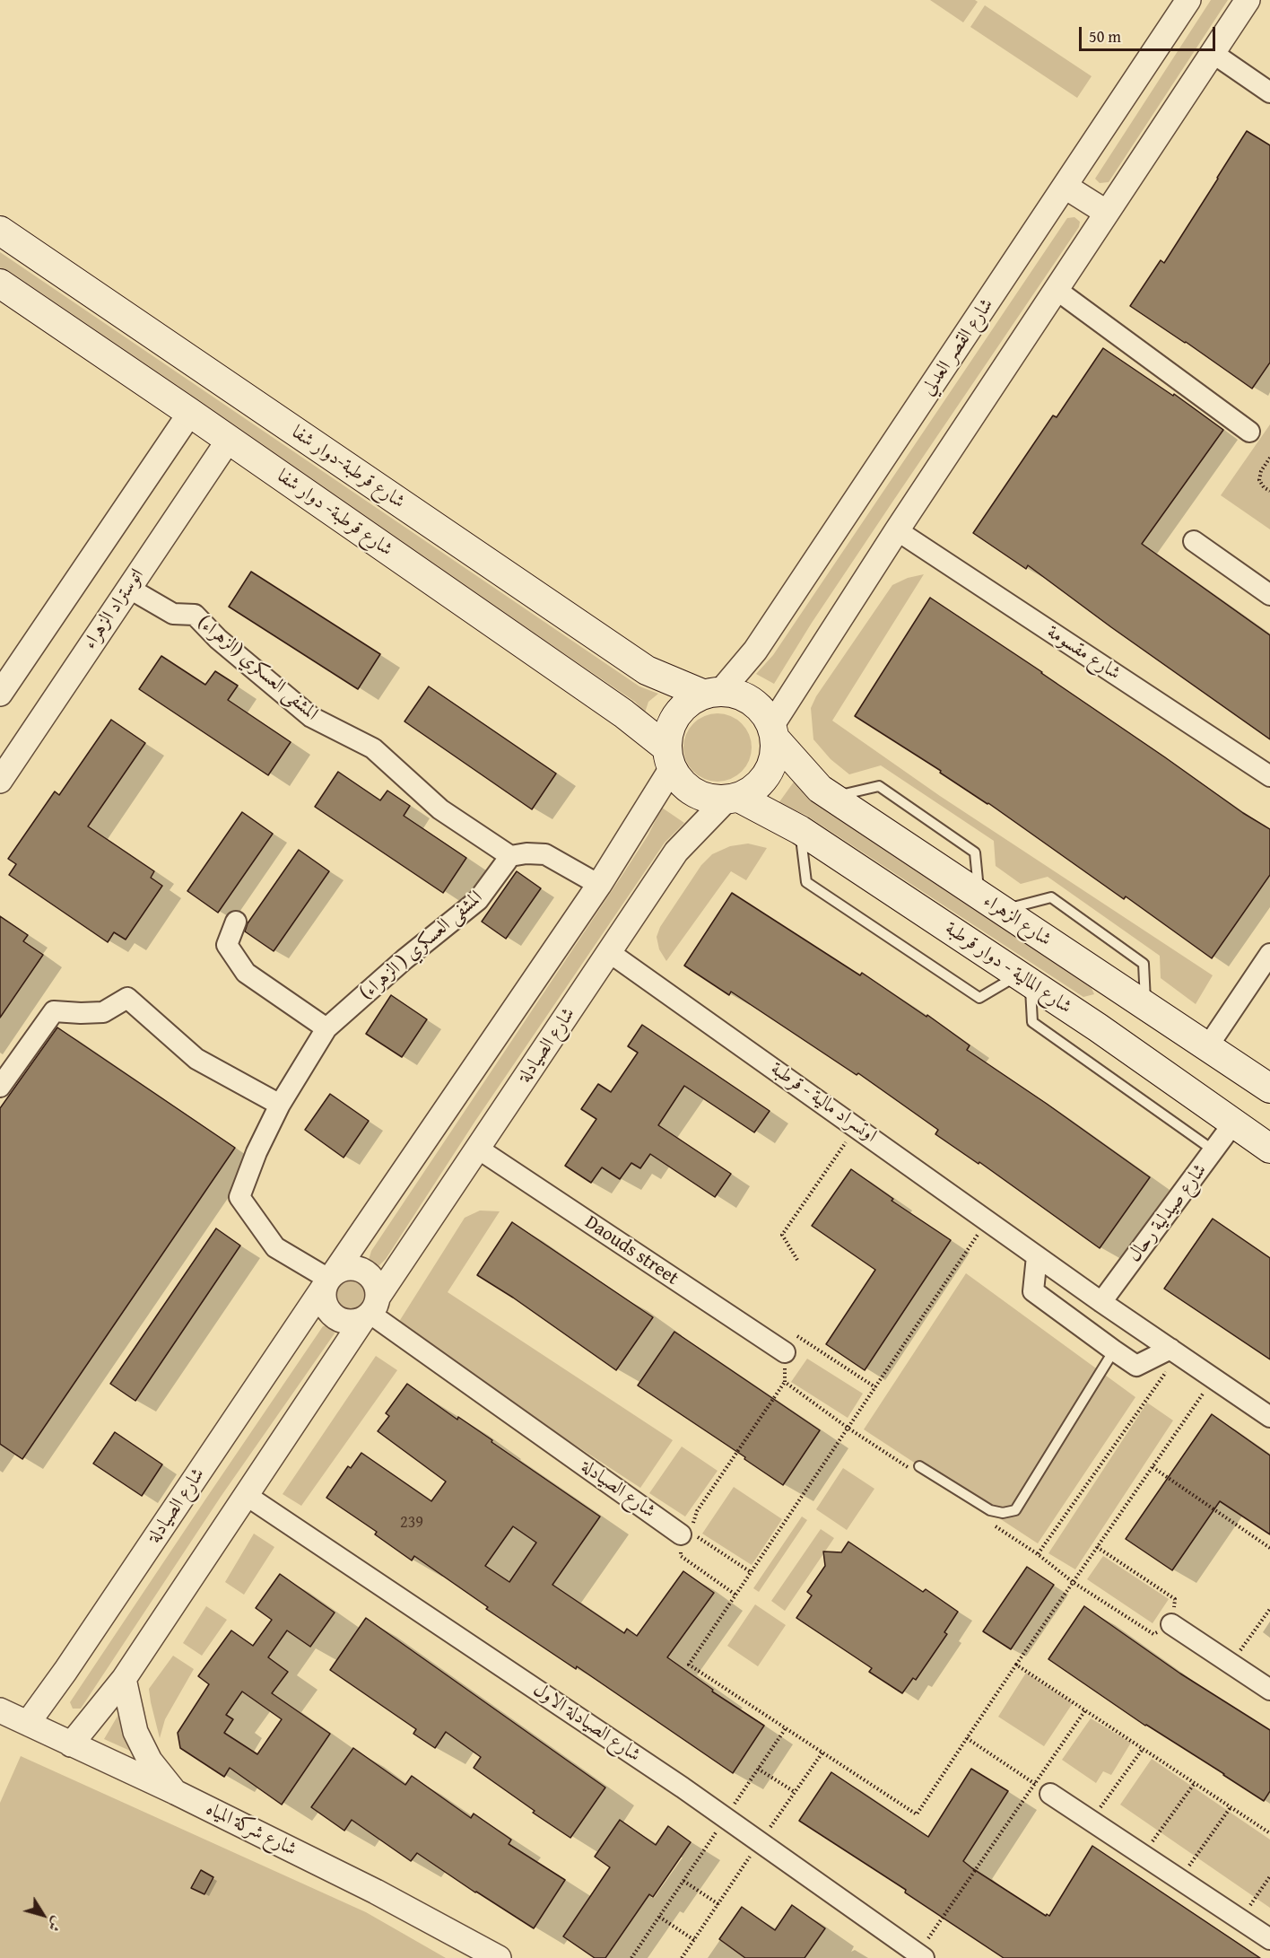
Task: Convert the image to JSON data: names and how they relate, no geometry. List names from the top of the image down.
{
  "streets": {
    "main road": [
      "شارع قرطبة-دوار شفا",
      "شارع قرطبة- دوار شفا",
      "شارع الزهراء",
      "شارع المالية - دوار قرطبة"
    ],
    "street": [
      "شارع القصر العدلي",
      "اتوستراد الزهراء",
      "شارع مقسومة",
      "المشفى العسكري (الزهراء)",
      "المشفى العسكري ( الزهراء)",
      "شارع الصيادلة",
      "اوتسراد مالية - قرطبة",
      "شارع صيدلية رحال",
      "Daouds street",
      "شارع الصيادلة الاول",
      "شارع شركة المياه"
    ]
  },
  "crossings": [
    ["شارع القصر العدلي", "شارع قرطبة-دوار شفا"],
    ["شارع القصر العدلي", "شارع قرطبة- دوار شفا"],
    ["شارع القصر العدلي", "شارع الزهراء"],
    ["شارع القصر العدلي", "شارع المالية - دوار قرطبة"],
    ["شارع القصر العدلي", "شارع الصيادلة"],
    ["شارع قرطبة-دوار شفا", "شارع قرطبة- دوار شفا"],
    ["شارع قرطبة-دوار شفا", "شارع الزهراء"],
    ["شارع قرطبة-دوار شفا", "شارع المالية - دوار قرطبة"],
    ["شارع قرطبة-دوار شفا", "شارع الصيادلة"],
    ["شارع قرطبة- دوار شفا", "اتوستراد الزهراء"],
    ["شارع قرطبة- دوار شفا", "شارع الزهراء"],
    ["شارع قرطبة- دوار شفا", "شارع المالية - دوار قرطبة"],
    ["شارع قرطبة- دوار شفا", "شارع الصيادلة"],
    ["اتوستراد الزهراء", "المشفى العسكري (الزهراء)"],
    ["المشفى العسكري (الزهراء)", "المشفى العسكري ( الزهراء)"],
    ["شارع الزهراء", "شارع المالية - دوار قرطبة"],
    ["شارع الزهراء", "شارع الصيادلة"],
    ["المشفى العسكري ( الزهراء)", "شارع الصيادلة"],
    ["شارع المالية - دوار قرطبة", "شارع الصيادلة"],
    ["شارع المالية - دوار قرطبة", "شارع صيدلية رحال"],
    ["شارع الصيادلة", "اوتسراد مالية - قرطبة"],
    ["شارع الصيادلة", "Daouds street"],
    ["شارع الصيادلة", "شارع الصيادلة الاول"],
    ["شارع الصيادلة", "شارع شركة المياه"],
    ["اوتسراد مالية - قرطبة", "شارع صيدلية رحال"]
  ],
  "house_numbers": ["239"],
  "scale_bar": "50 m",
  "north": "bottom right"
}
